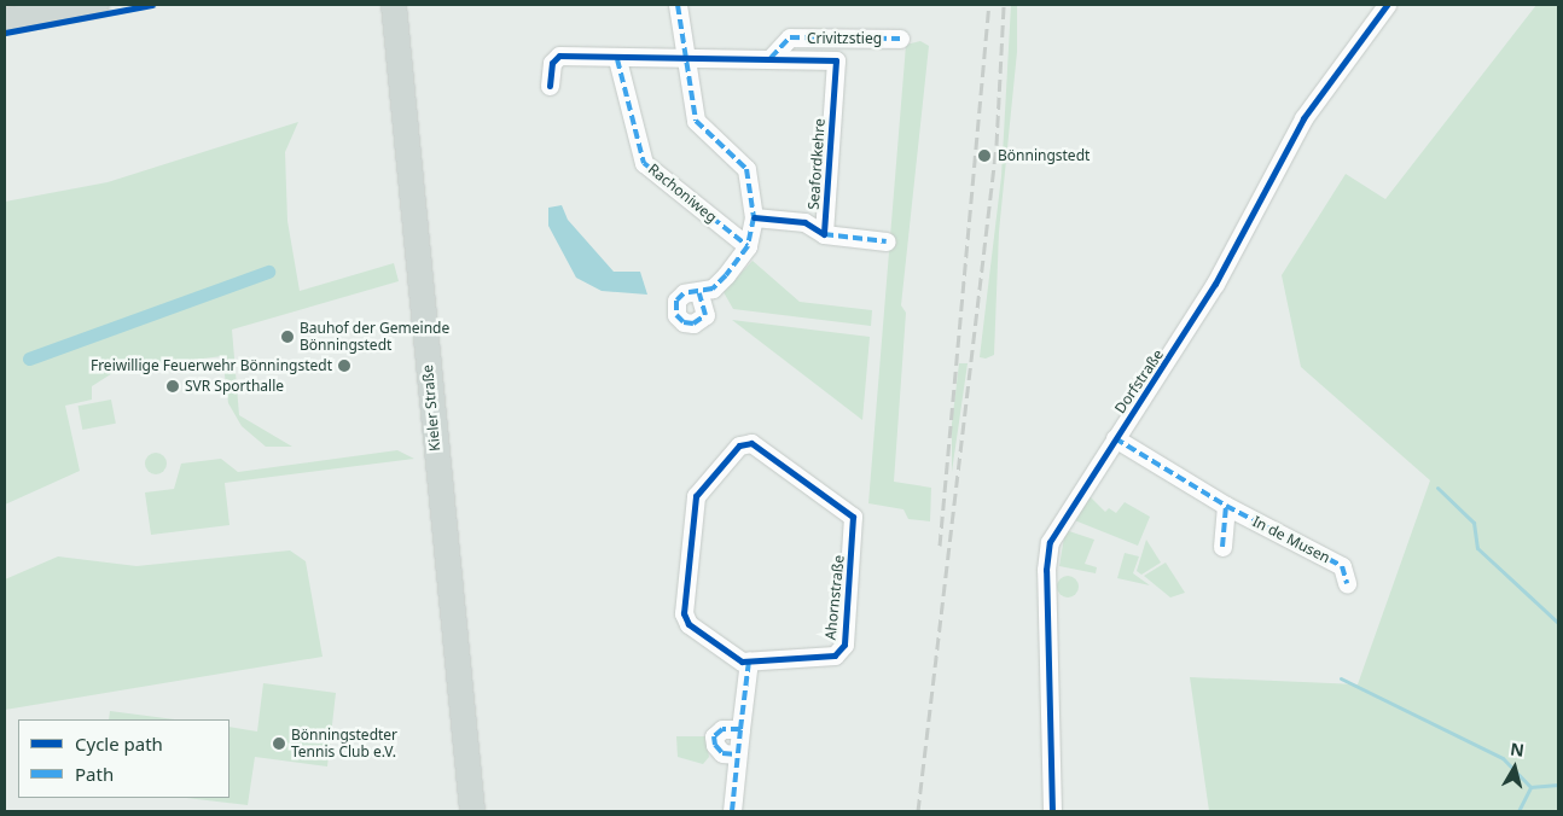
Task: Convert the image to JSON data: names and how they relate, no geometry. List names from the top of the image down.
{
  "streets": {
    "main road": ["Kieler Straße"],
    "street": [
      "Crivitzstieg",
      "Seafordkehre",
      "Rachoniweg",
      "Dorfstraße",
      "In de Musen",
      "Ahornstraße"
    ]
  },
  "crossings": [
    ["Crivitzstieg", "Seafordkehre"],
    ["Dorfstraße", "In de Musen"]
  ],
  "places": [
    "Bönningstedt",
    "Bauhof der Gemeinde Bönningstedt",
    "Freiwillige Feuerwehr Bönningstedt",
    "SVR Sporthalle",
    "Bönningstedter Tennis Club e.V."
  ],
  "legend": ["Cycle path", "Path"],
  "north": "top"
}
